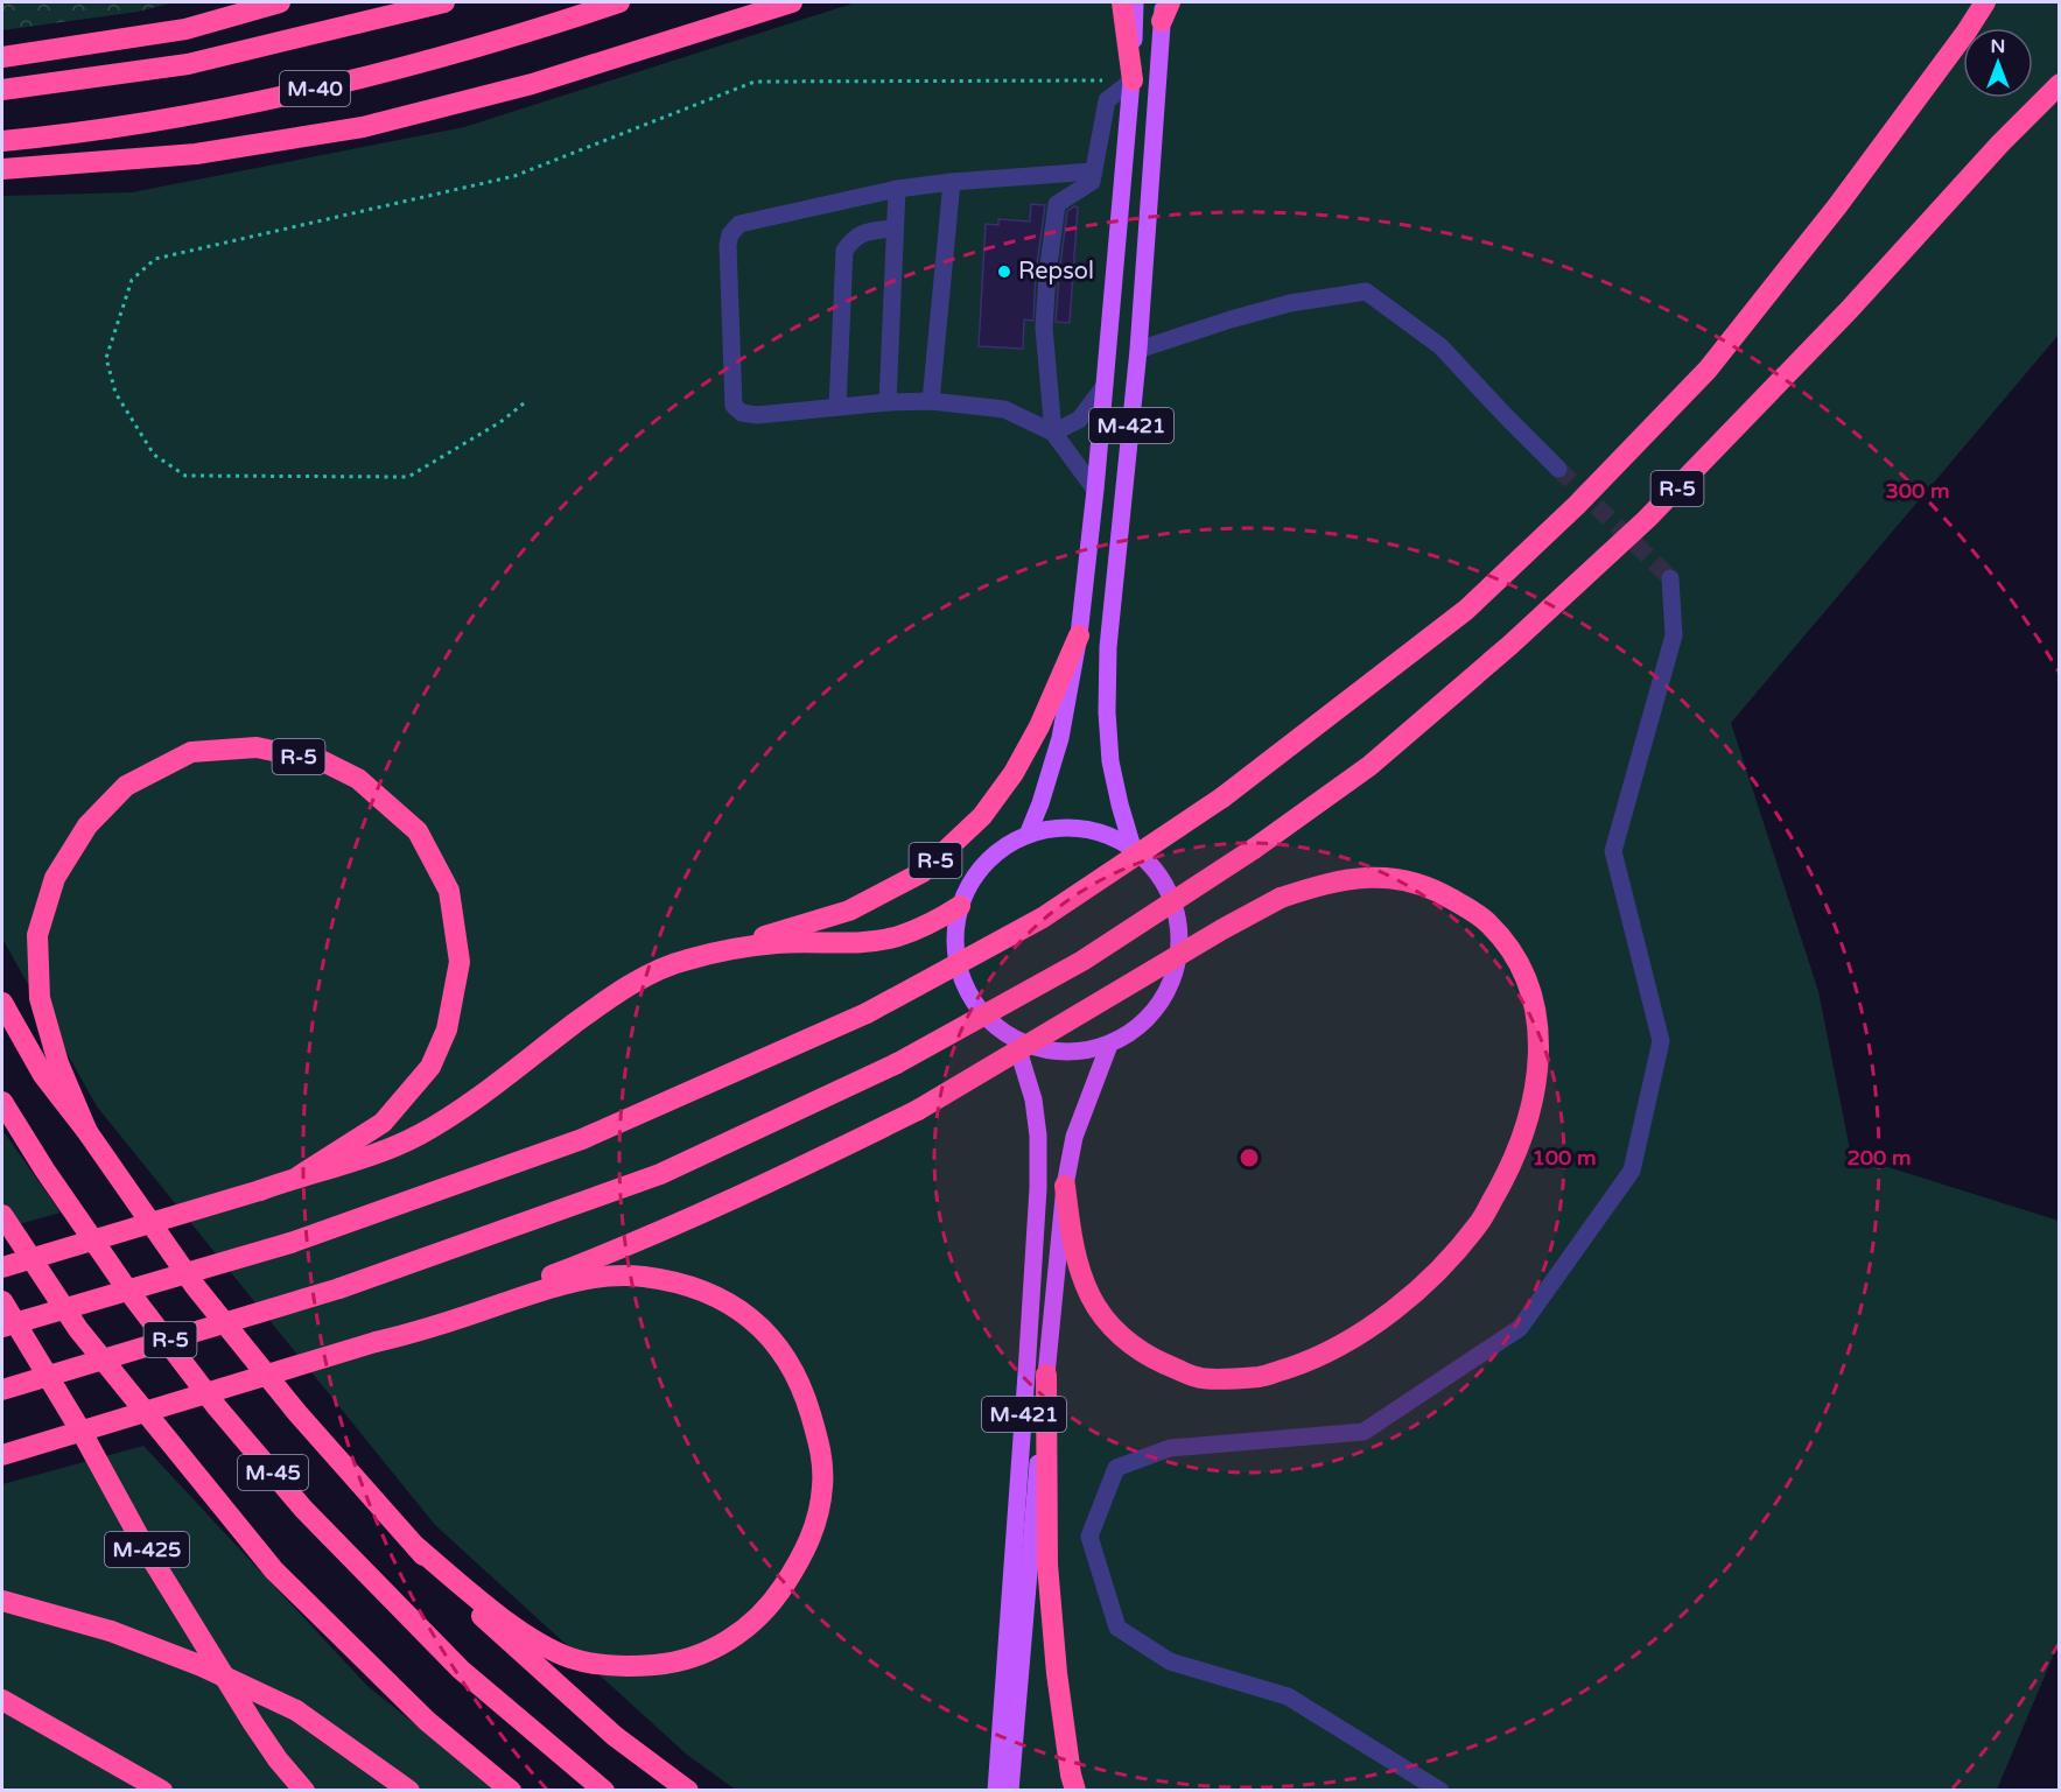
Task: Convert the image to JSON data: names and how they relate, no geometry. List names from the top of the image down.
{
  "streets": {
    "highway": [
      "M-40",
      "R-5",
      "M-45",
      "M-425"
    ],
    "main road": ["M-421"]
  },
  "crossings": [
    ["M-421", "R-5"],
    ["R-5", "M-45"]
  ],
  "places": ["Repsol"],
  "north": "top",
  "rings": ["300 m", "100 m", "200 m"]
}
